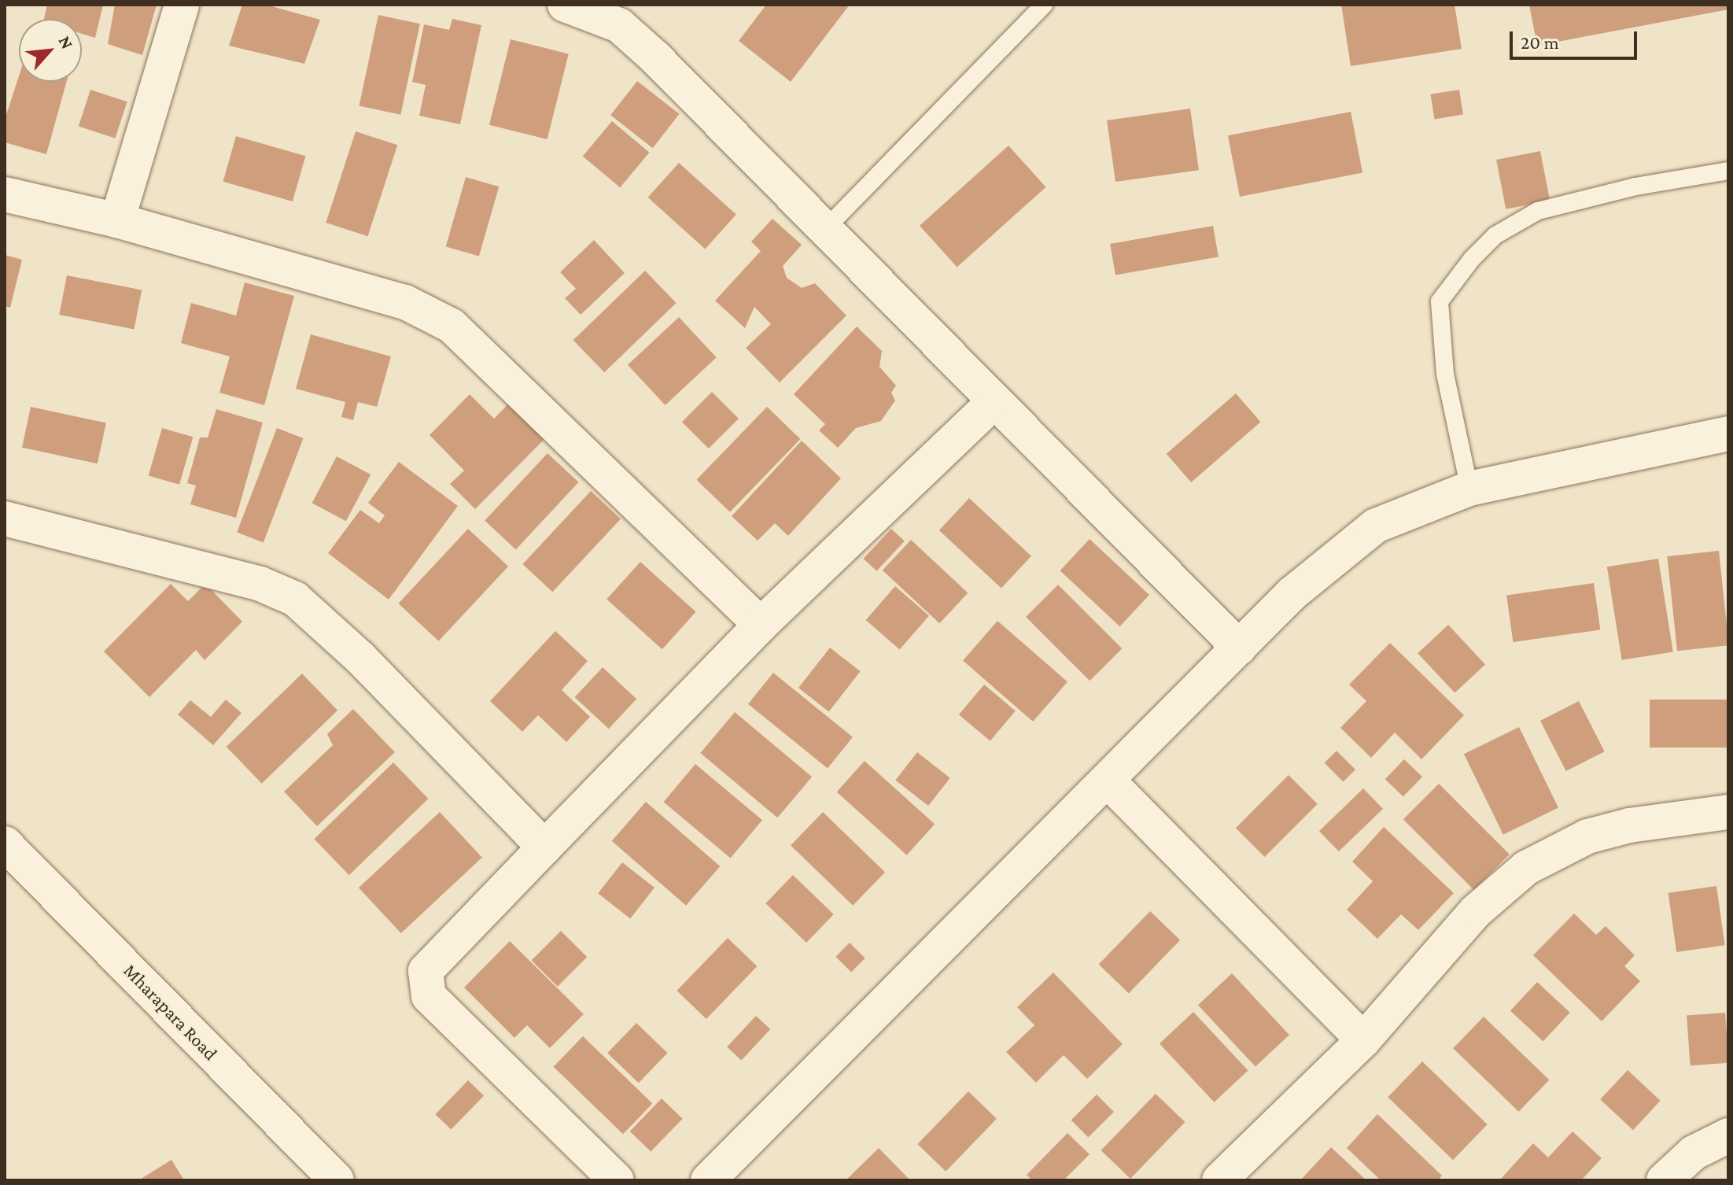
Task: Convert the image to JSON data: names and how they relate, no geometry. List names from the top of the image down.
{
  "streets": {
    "street": ["Mharapara Road"]
  },
  "scale_bar": "20 m",
  "north": "top right"
}
